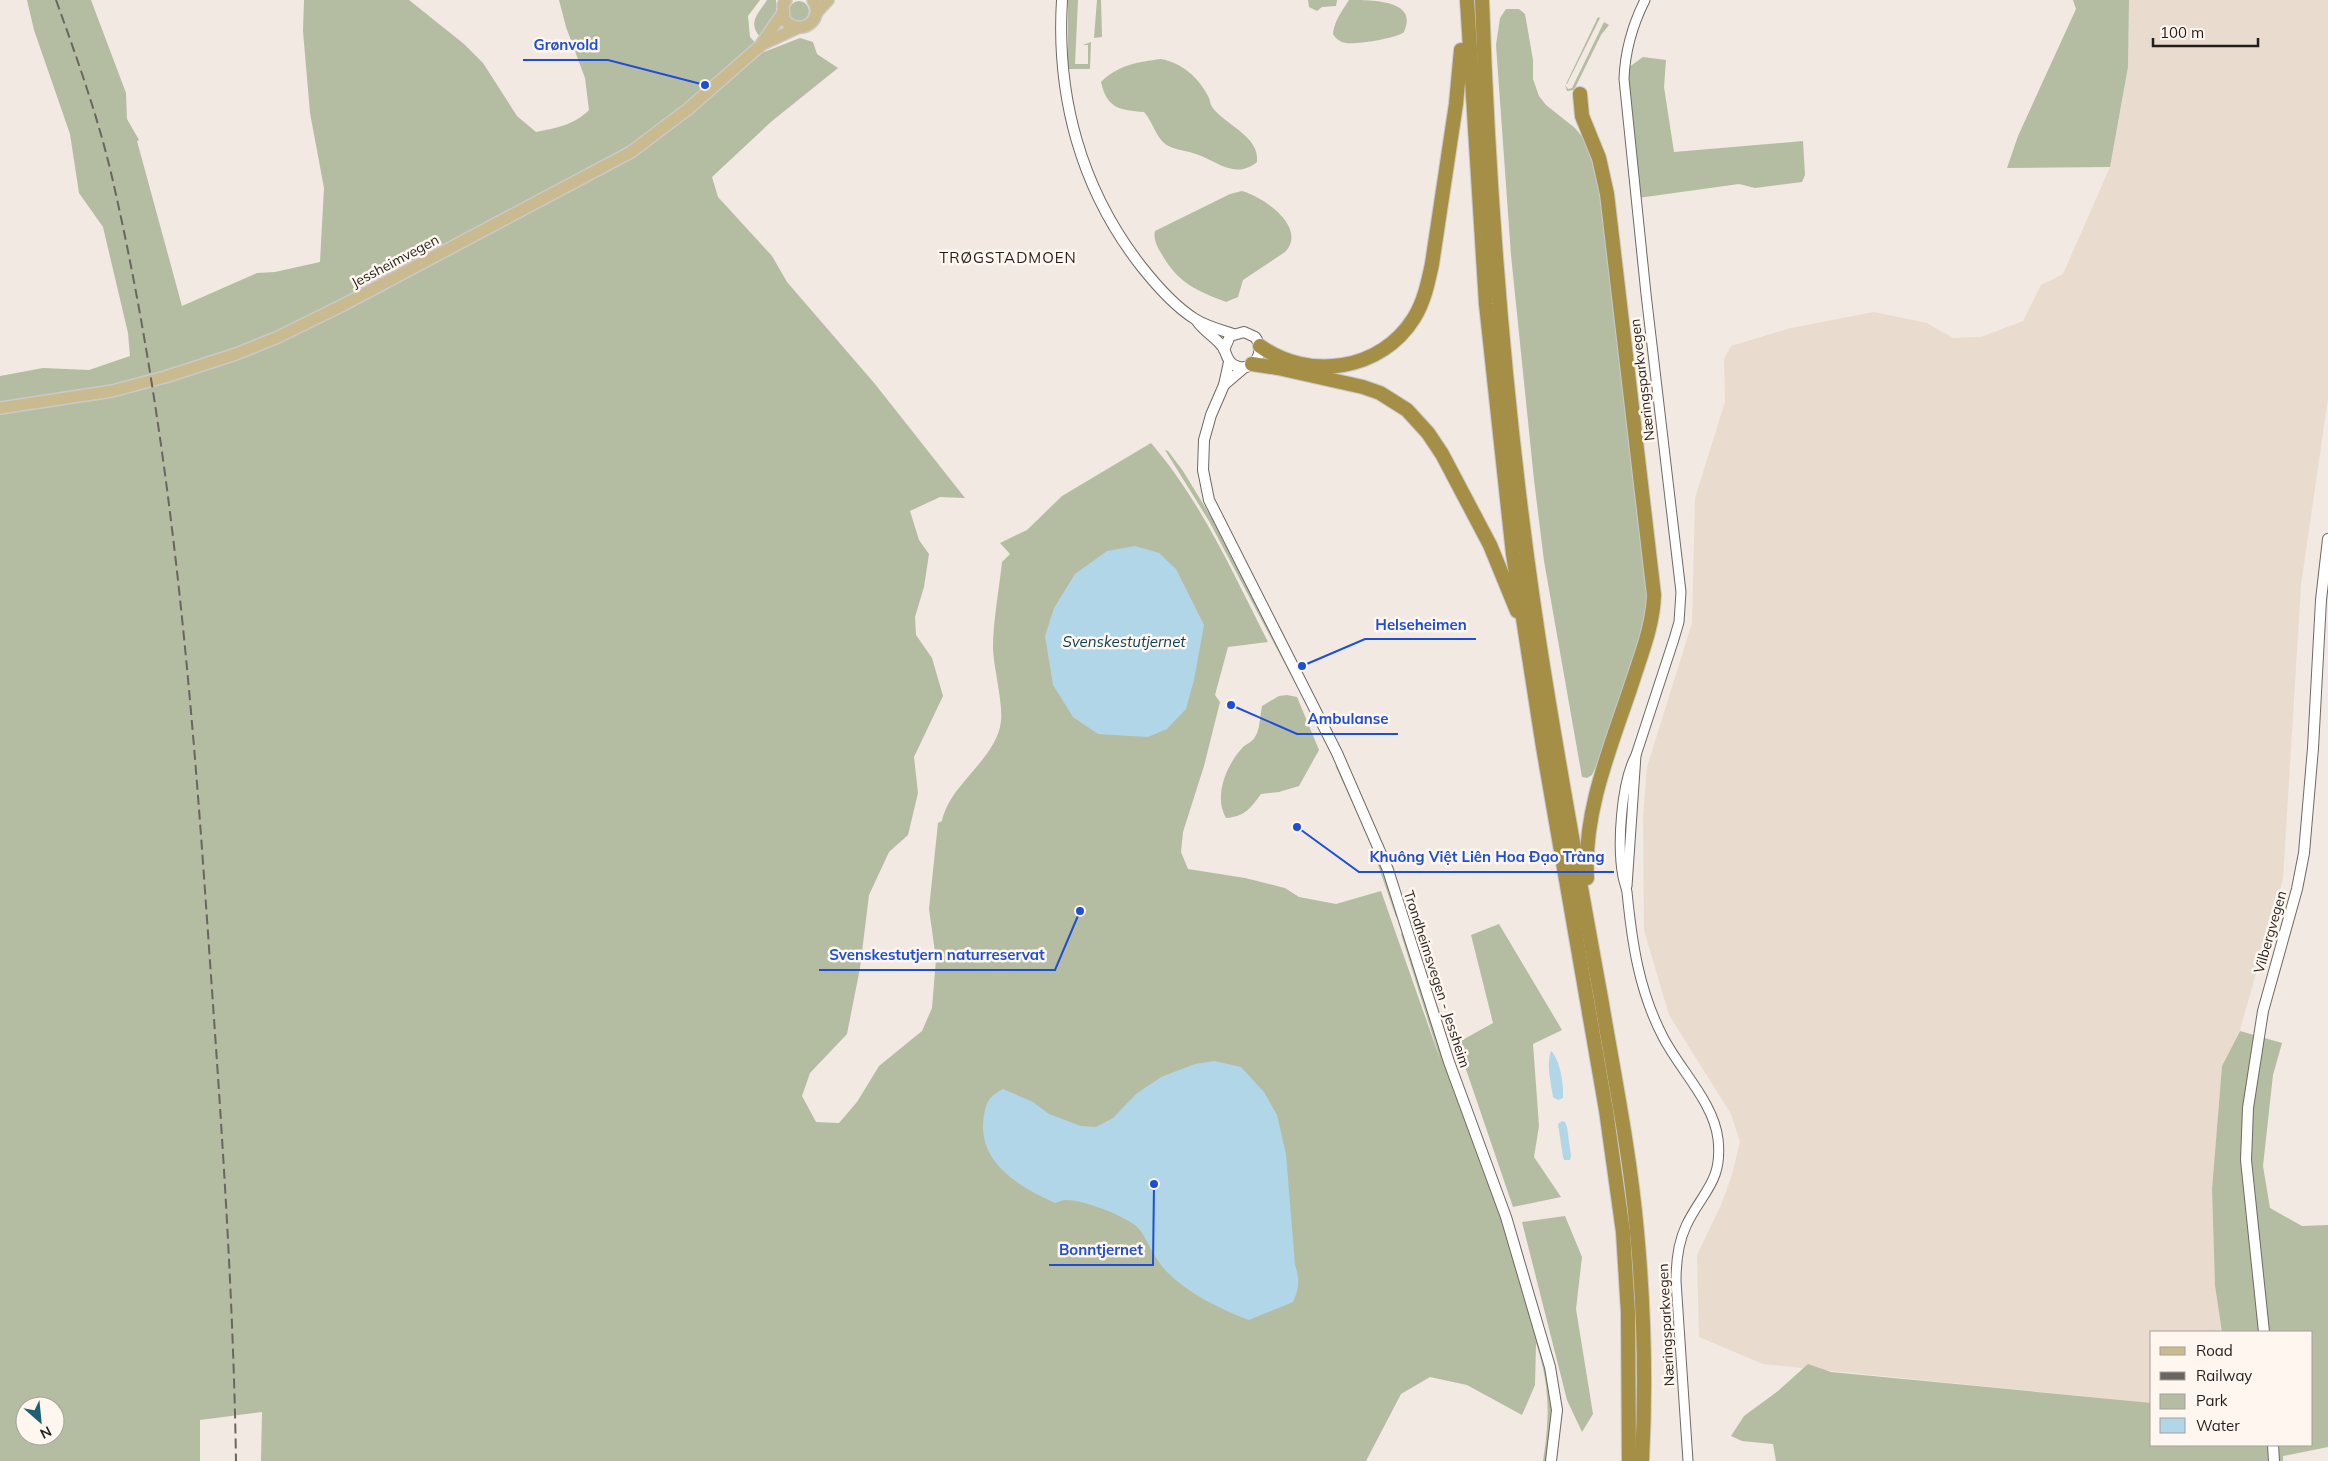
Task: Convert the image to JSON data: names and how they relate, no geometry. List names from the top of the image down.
{
  "streets": {
    "main road": ["Jessheimvegen", "Vilbergvegen", "Trondheimsvegen - Jessheim"],
    "street": ["Næringsparkvegen"]
  },
  "districts": ["TRØGSTADMOEN"],
  "water": ["Svenskestutjernet"],
  "places": [
    "Grønvold",
    "Helseheimen",
    "Ambulanse",
    "Khuông Việt Liên Hoa Đạo Tràng",
    "Svenskestutjern naturreservat",
    "Bonntjernet"
  ],
  "legend": [
    "Road",
    "Railway",
    "Park",
    "Water"
  ],
  "scale_bar": "100 m",
  "north": "bottom right"
}
